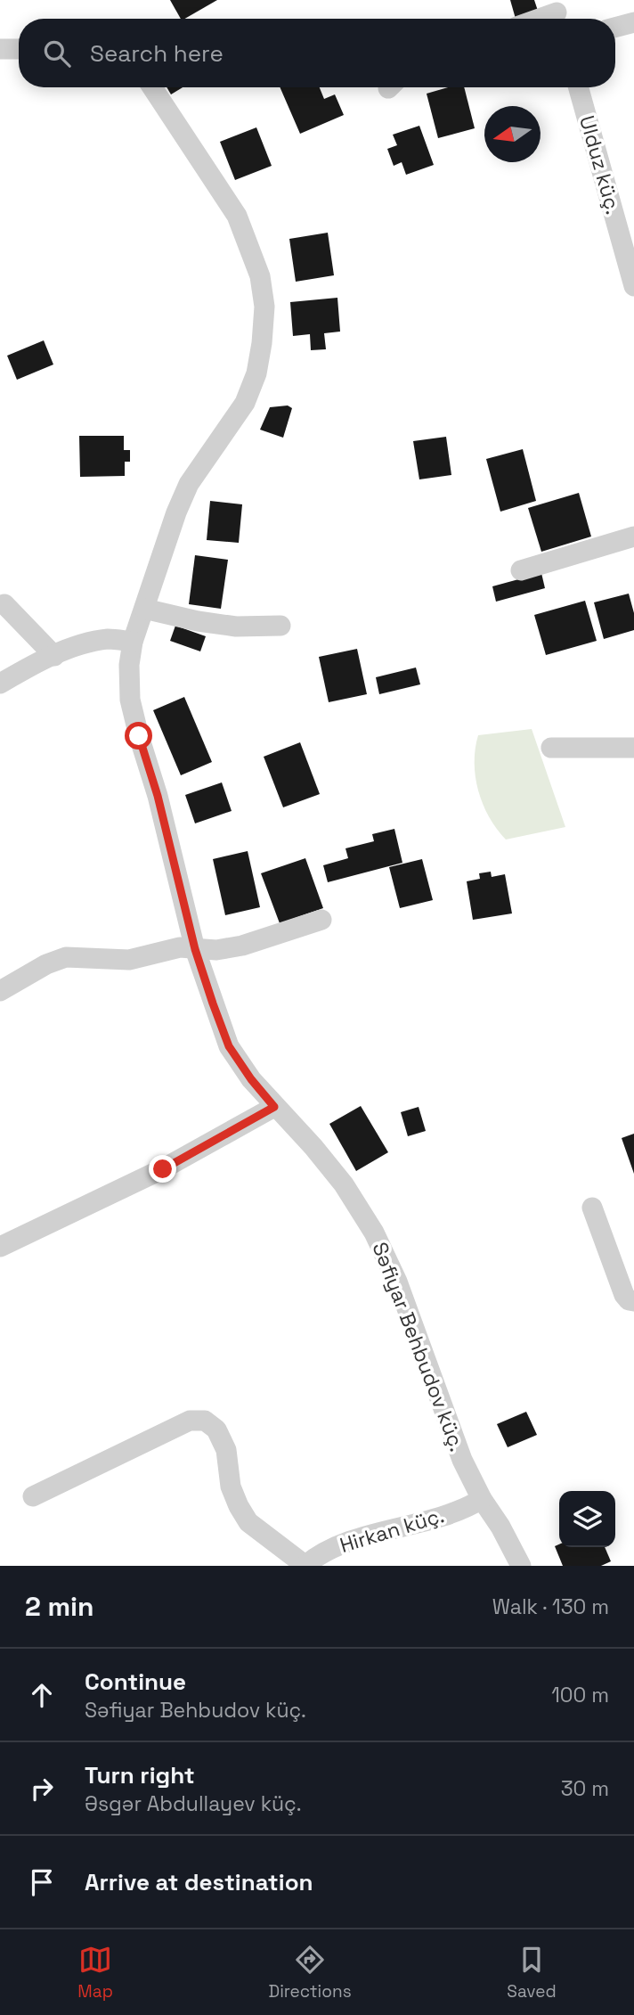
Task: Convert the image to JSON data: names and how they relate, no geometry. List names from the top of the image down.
{
  "streets": {
    "street": ["Ulduz küç.", "Səfiyar Behbudov küç.", "Hirkan küç."]
  },
  "crossings": [
    ["Səfiyar Behbudov küç.", "Hirkan küç."]
  ],
  "north": "left",
  "page": {
    "search": "Search here",
    "heading": ["2 min", "Walk · 130 m"],
    "list": [
      ["Continue", "Səfiyar Behbudov küç.", "100 m"],
      ["Turn right", "Əsgər Abdullayev küç.", "30 m"],
      "Arrive at destination"
    ],
    "nav": ["Map", "Directions", "Saved"]
  }
}
